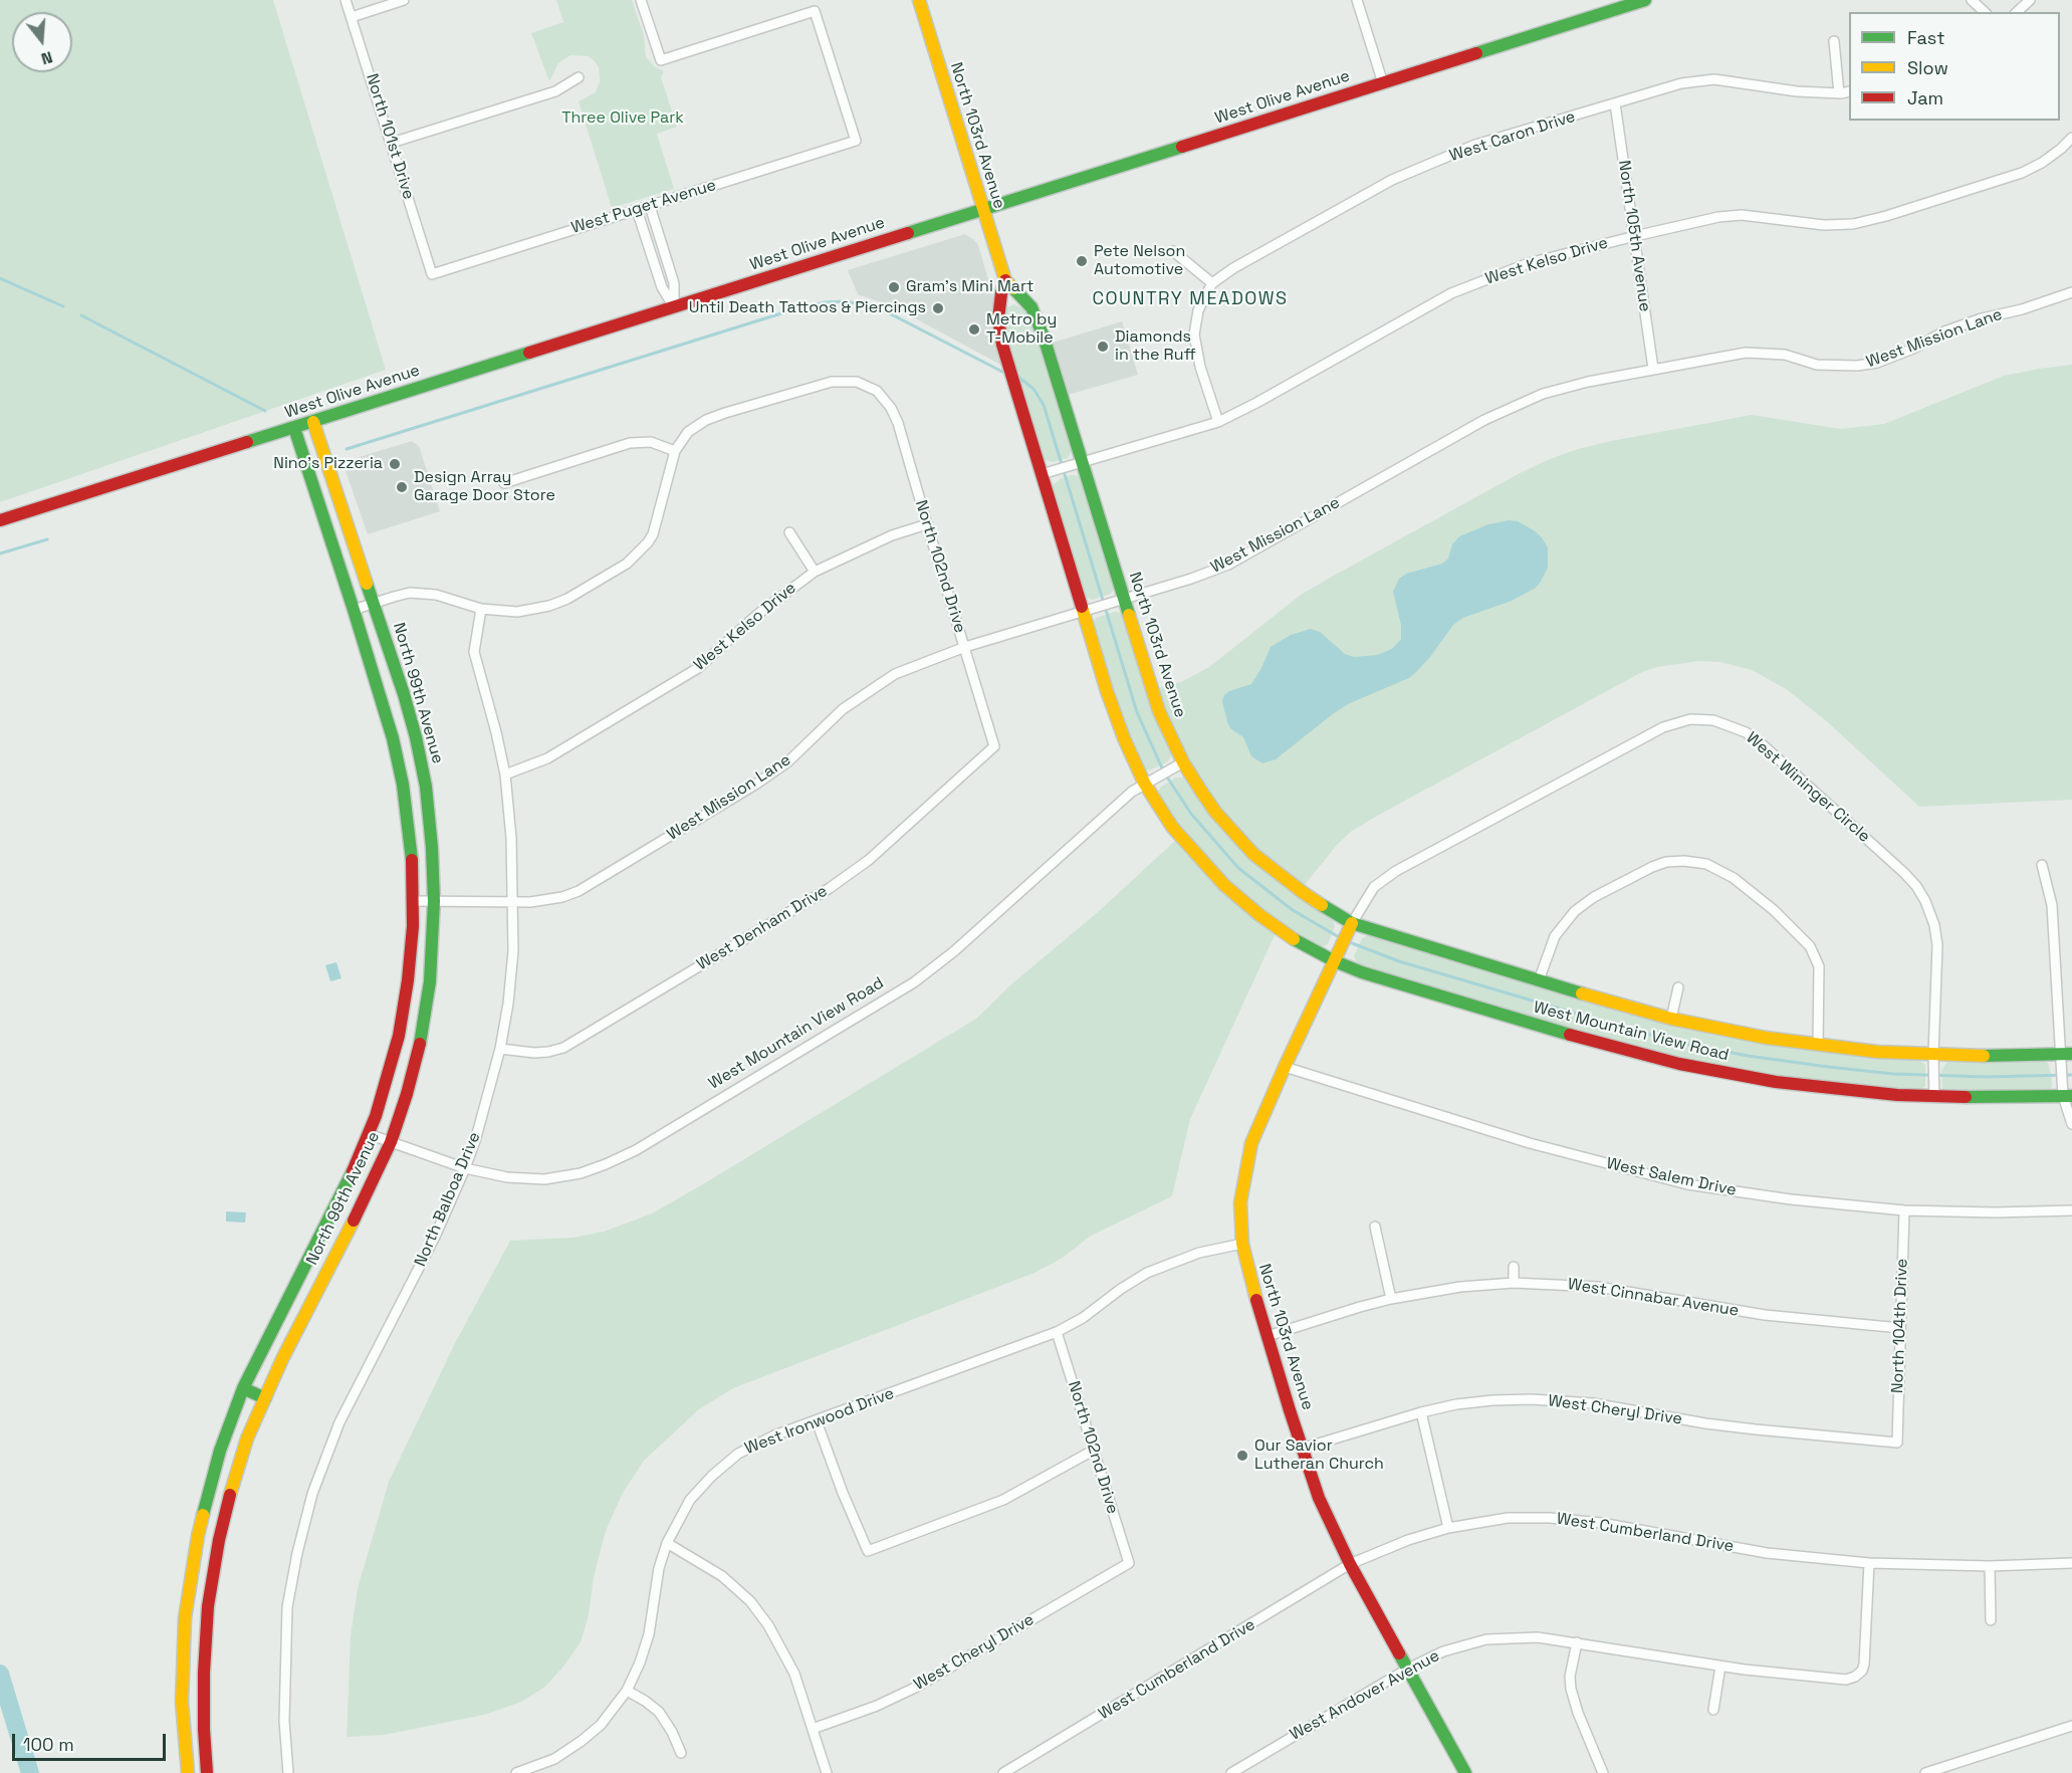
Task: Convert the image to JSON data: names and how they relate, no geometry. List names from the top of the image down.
{
  "streets": {
    "main road": [
      "West Olive Avenue",
      "North 103rd Avenue",
      "North 99th Avenue",
      "West Mountain View Road"
    ],
    "street": [
      "North 101st Drive",
      "West Caron Drive",
      "West Puget Avenue",
      "North 105th Avenue",
      "West Kelso Drive",
      "West Mission Lane",
      "North 102nd Drive",
      "West Wininger Circle",
      "West Denham Drive",
      "West Salem Drive",
      "North Balboa Drive",
      "West Cinnabar Avenue",
      "North 104th Drive",
      "West Cheryl Drive",
      "West Ironwood Drive",
      "West Cumberland Drive",
      "West Andover Avenue"
    ]
  },
  "crossings": [
    ["West Olive Avenue", "North 103rd Avenue"],
    ["West Olive Avenue", "North 99th Avenue"],
    ["North 103rd Avenue", "West Kelso Drive"],
    ["North 103rd Avenue", "West Mission Lane"],
    ["North 103rd Avenue", "West Wininger Circle"],
    ["North 103rd Avenue", "West Mountain View Road"],
    ["North 103rd Avenue", "West Salem Drive"],
    ["North 103rd Avenue", "West Cinnabar Avenue"],
    ["North 103rd Avenue", "West Cheryl Drive"],
    ["North 103rd Avenue", "West Ironwood Drive"],
    ["North 103rd Avenue", "West Cumberland Drive"],
    ["North 103rd Avenue", "West Andover Avenue"],
    ["North 101st Drive", "West Puget Avenue"],
    ["West Caron Drive", "North 105th Avenue"],
    ["West Caron Drive", "West Kelso Drive"],
    ["North 105th Avenue", "West Kelso Drive"],
    ["North 105th Avenue", "West Mission Lane"],
    ["West Kelso Drive", "North 102nd Drive"],
    ["West Kelso Drive", "North Balboa Drive"],
    ["West Mission Lane", "North 102nd Drive"],
    ["West Mission Lane", "North 99th Avenue"],
    ["West Mission Lane", "North Balboa Drive"],
    ["North 102nd Drive", "West Denham Drive"],
    ["North 102nd Drive", "West Cheryl Drive"],
    ["North 102nd Drive", "West Ironwood Drive"],
    ["North 99th Avenue", "West Mountain View Road"],
    ["West Wininger Circle", "West Mountain View Road"],
    ["West Denham Drive", "North Balboa Drive"],
    ["West Mountain View Road", "North Balboa Drive"],
    ["West Salem Drive", "North 104th Drive"],
    ["West Cinnabar Avenue", "North 104th Drive"],
    ["North 104th Drive", "West Cheryl Drive"],
    ["West Cumberland Drive", "West Andover Avenue"]
  ],
  "districts": ["COUNTRY MEADOWS"],
  "parks": ["Three Olive Park"],
  "places": [
    "Pete Nelson Automotive",
    "Gram's Mini Mart",
    "Until Death Tattoos & Piercings",
    "Metro by T-Mobile",
    "Diamonds in the Ruff",
    "Nino's Pizzeria",
    "Design Array Garage Door Store",
    "Our Savior Lutheran Church"
  ],
  "legend": ["Fast", "Slow", "Jam"],
  "scale_bar": "100 m",
  "north": "bottom"
}
